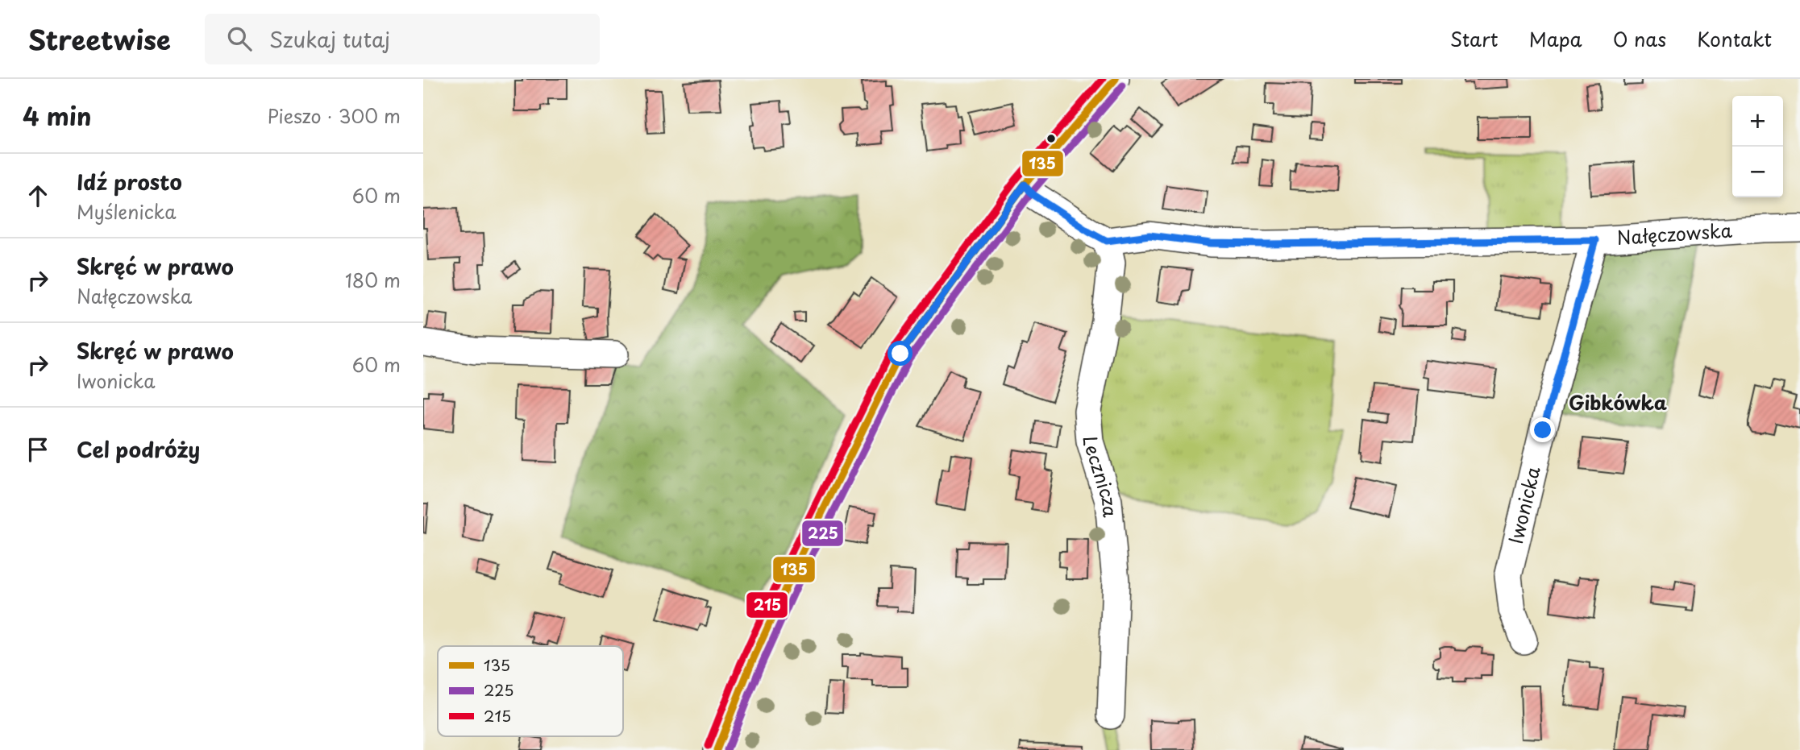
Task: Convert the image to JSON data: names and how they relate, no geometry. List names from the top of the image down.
{
  "streets": {
    "street": ["Nałęczowska", "Lecznicza", "Iwonicka"]
  },
  "crossings": [
    ["Nałęczowska", "Lecznicza"],
    ["Nałęczowska", "Iwonicka"]
  ],
  "districts": ["Gibkówka"],
  "lines": ["transit line 135", "transit line 215", "transit line 225"],
  "legend": ["135", "225", "215"],
  "page": {
    "header": "Streetwise",
    "search": "Szukaj tutaj",
    "nav": [
      "Start",
      "Mapa",
      "O nas",
      "Kontakt"
    ],
    "heading": ["4 min", "Pieszo · 300 m"],
    "map_buttons": ["+", "−"],
    "list": [
      ["Idź prosto", "Myślenicka", "60 m"],
      ["Skręć w prawo", "Nałęczowska", "180 m"],
      ["Skręć w prawo", "Iwonicka", "60 m"],
      "Cel podróży"
    ]
  }
}
